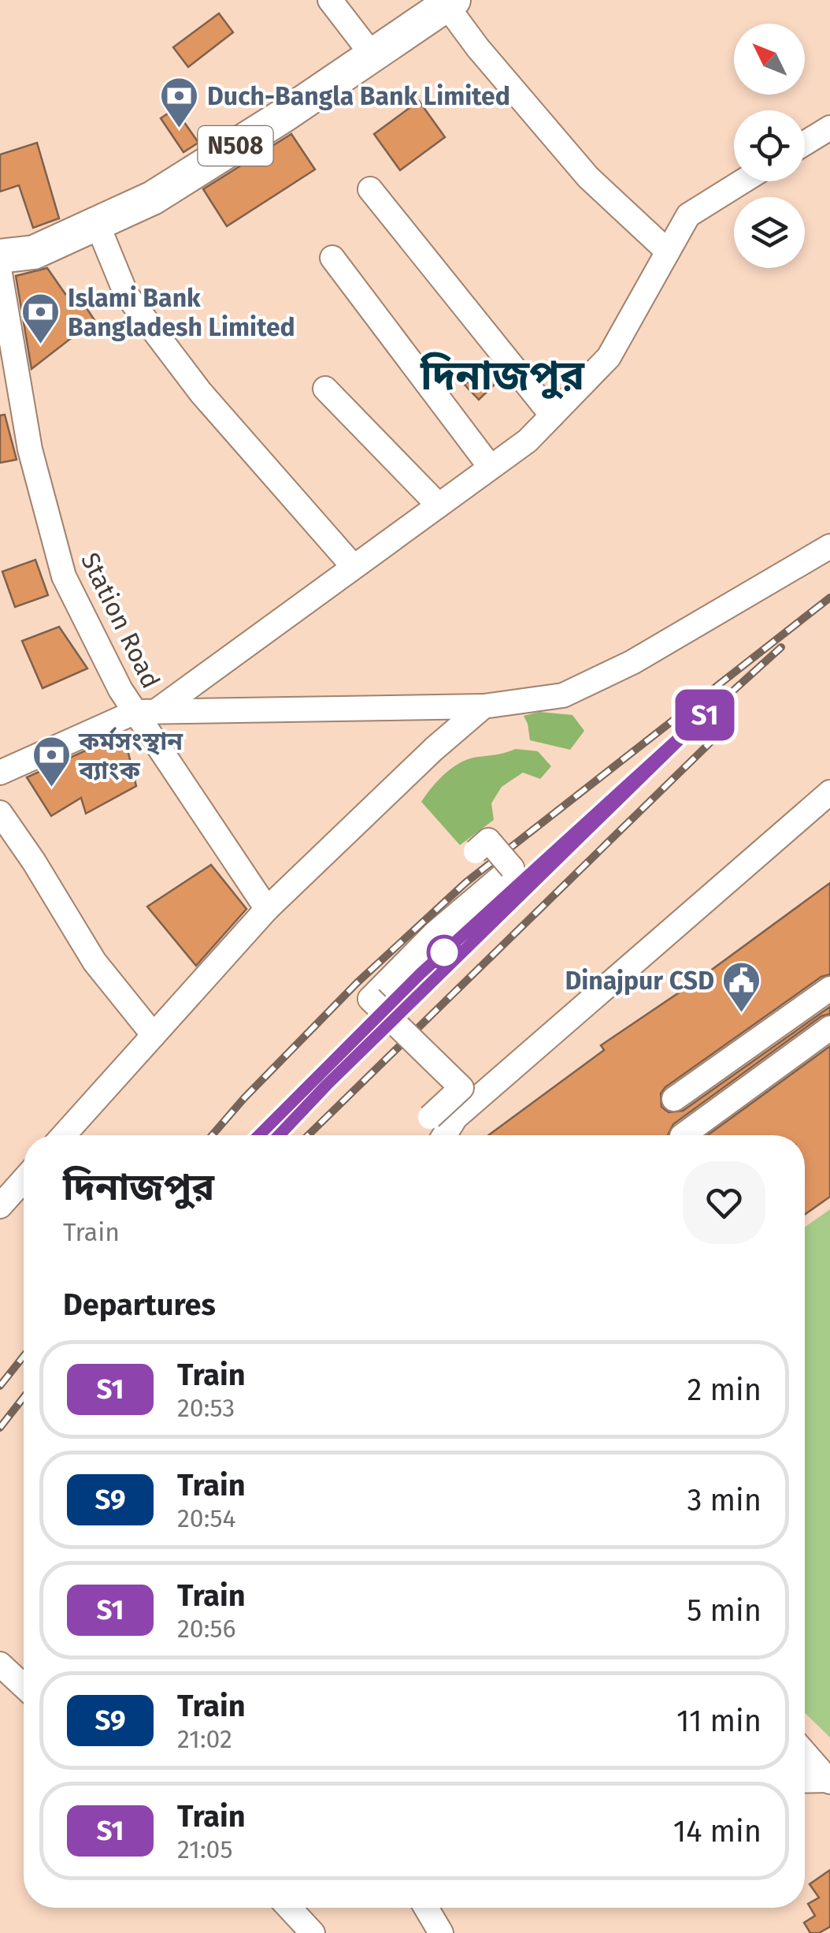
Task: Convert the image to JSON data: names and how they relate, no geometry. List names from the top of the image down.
{
  "streets": {
    "highway": ["N508"],
    "street": ["Station Road"]
  },
  "districts": ["দিনাজপুর"],
  "places": {
    "bank": ["Duch-Bangla Bank Limited", "Islami Bank Bangladesh Limited", "কর্মসংস্থান ব্যাংক"],
    "public building": ["Dinajpur CSD"]
  },
  "north": "top left",
  "page": {
    "on_map": "S1",
    "heading": [
      ["দিনাজপুর", "Train"],
      "Departures"
    ],
    "list": [
      {
        "mark": "S1",
        "name": "Train",
        "note": "20:53",
        "value": "2 min"
      },
      {
        "mark": "S9",
        "name": "Train",
        "note": "20:54",
        "value": "3 min"
      },
      {
        "mark": "S1",
        "name": "Train",
        "note": "20:56",
        "value": "5 min"
      },
      {
        "mark": "S9",
        "name": "Train",
        "note": "21:02",
        "value": "11 min"
      },
      {
        "mark": "S1",
        "name": "Train",
        "note": "21:05",
        "value": "14 min"
      }
    ]
  }
}
